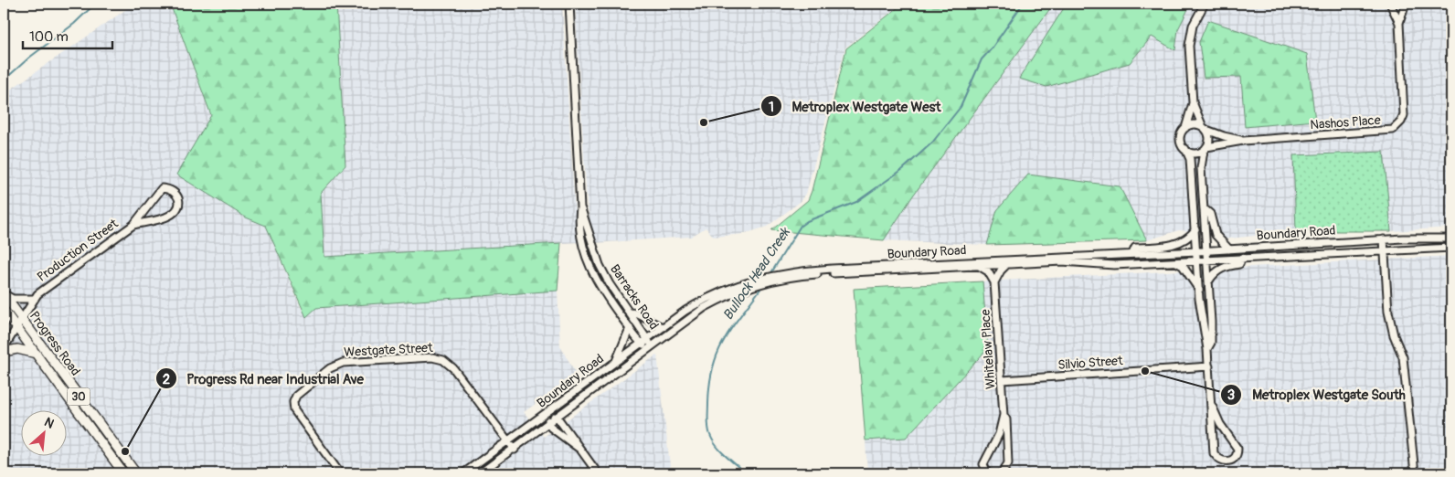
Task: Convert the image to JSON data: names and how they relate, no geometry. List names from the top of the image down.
{
  "streets": {
    "main road": ["Progress Road", "30"],
    "street": [
      "Nashos Place",
      "Boundary Road",
      "Production Street",
      "Barracks Road",
      "Whitelaw Place",
      "Westgate Street",
      "Silvio Street"
    ]
  },
  "crossings": [
    ["Boundary Road", "Barracks Road"],
    ["Boundary Road", "Westgate Street"],
    ["Production Street", "Progress Road"],
    ["Whitelaw Place", "Silvio Street"]
  ],
  "water": ["Bullock Head Creek"],
  "places": ["Metroplex Westgate West", "Metroplex Westgate South", "Progress Rd near Industrial Ave"],
  "scale_bar": "100 m",
  "north": "top right"
}
